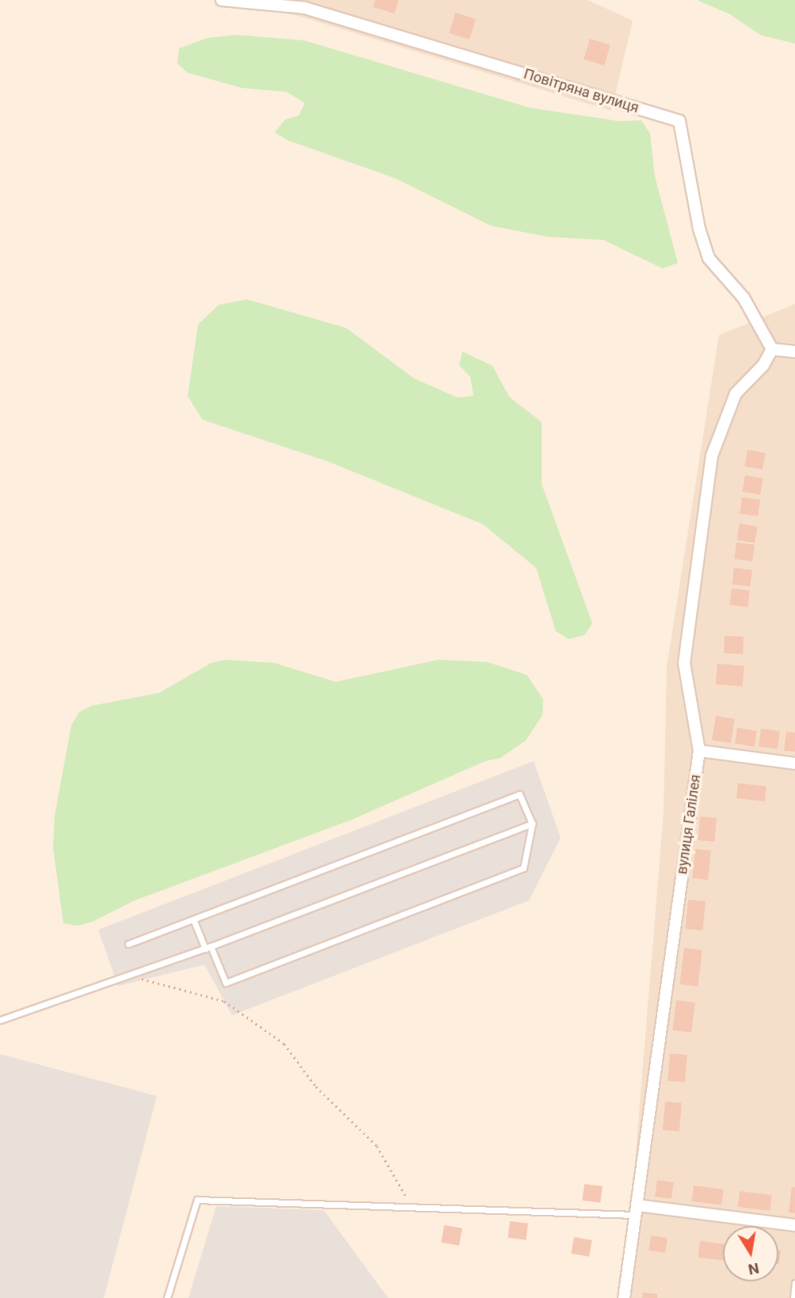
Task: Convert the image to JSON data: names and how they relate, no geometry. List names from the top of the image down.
{
  "streets": {
    "street": ["Повітряна вулиця", "вулиця Галілея"]
  },
  "crossings": [
    ["Повітряна вулиця", "вулиця Галілея"]
  ],
  "north": "bottom"
}
